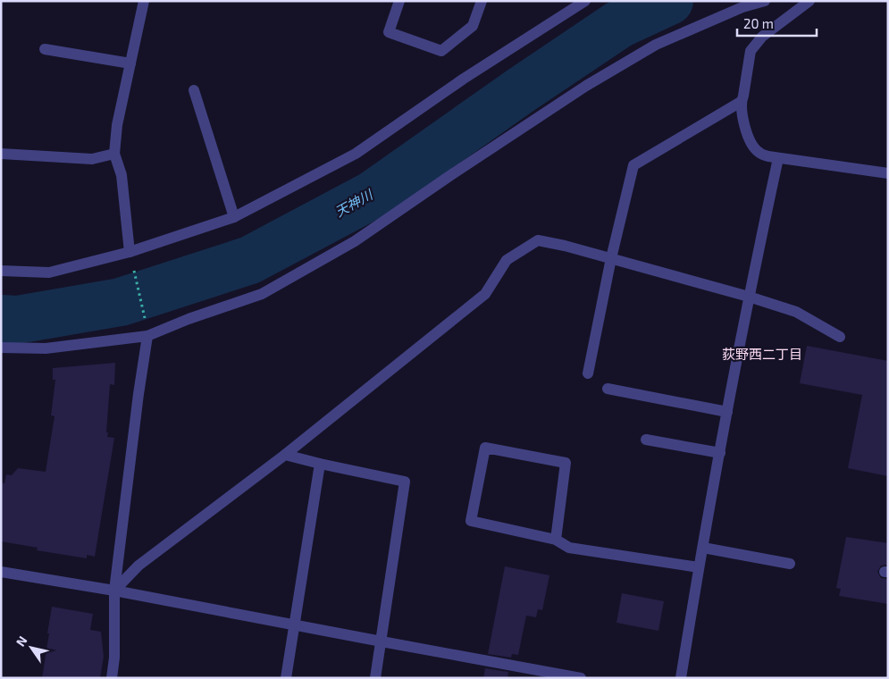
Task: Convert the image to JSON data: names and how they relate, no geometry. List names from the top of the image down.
{
  "districts": ["荻野西二丁目"],
  "water": ["天神川"],
  "scale_bar": "20 m",
  "north": "top left"
}
